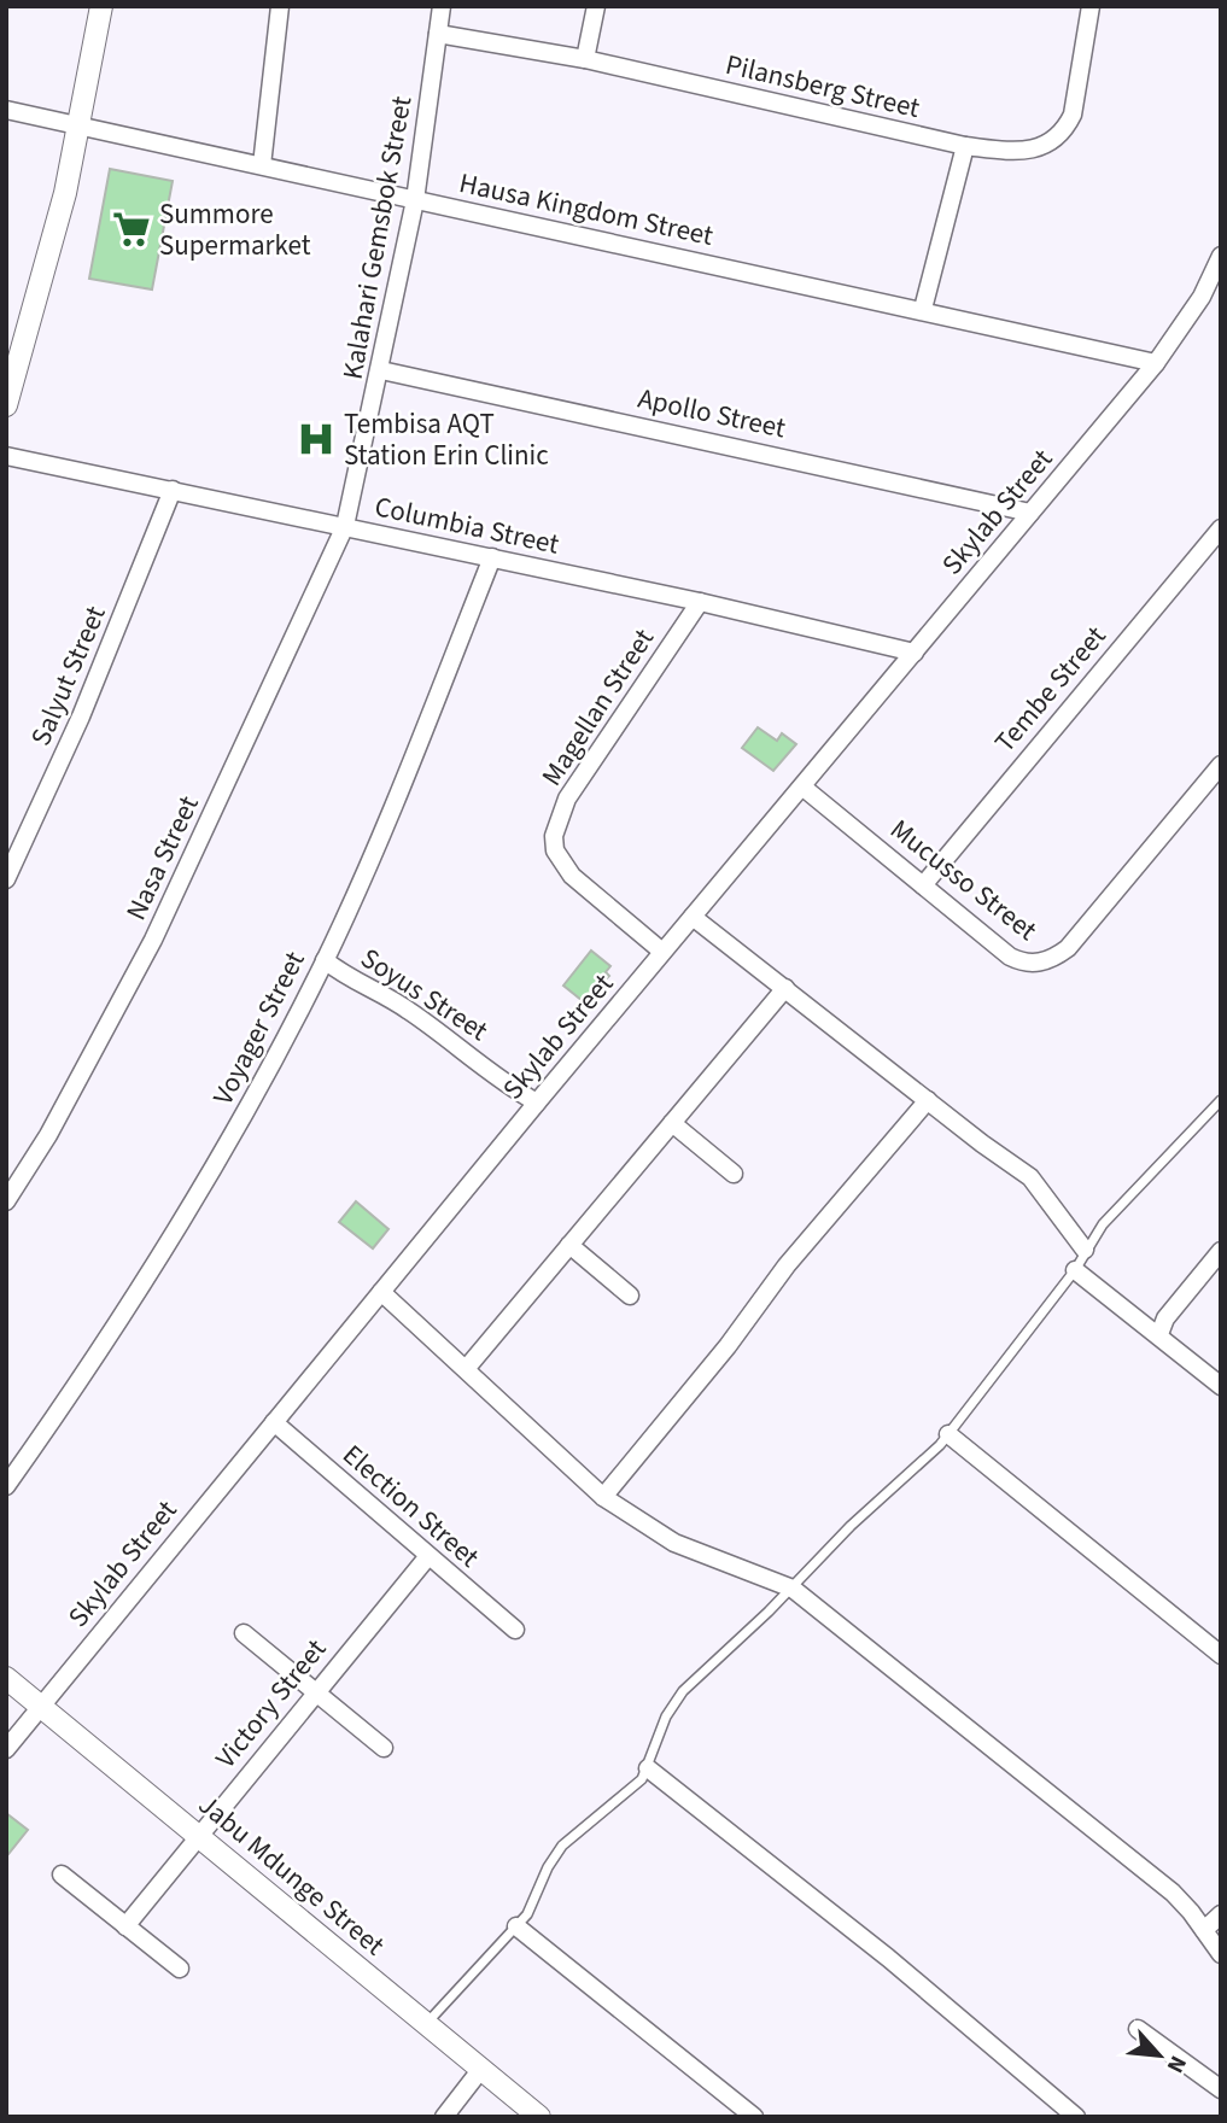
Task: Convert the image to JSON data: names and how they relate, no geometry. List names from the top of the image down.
{
  "streets": {
    "street": [
      "Pilansberg Street",
      "Hausa Kingdom Street",
      "Kalahari Gemsbok Street",
      "Apollo Street",
      "Skylab Street",
      "Columbia Street",
      "Salyut Street",
      "Tembe Street",
      "Magellan Street",
      "Nasa Street",
      "Mucusso Street",
      "Soyus Street",
      "Voyager Street",
      "Election Street",
      "Victory Street",
      "Jabu Mdunge Street"
    ]
  },
  "crossings": [
    ["Pilansberg Street", "Kalahari Gemsbok Street"],
    ["Hausa Kingdom Street", "Kalahari Gemsbok Street"],
    ["Hausa Kingdom Street", "Skylab Street"],
    ["Kalahari Gemsbok Street", "Apollo Street"],
    ["Kalahari Gemsbok Street", "Columbia Street"],
    ["Kalahari Gemsbok Street", "Nasa Street"],
    ["Apollo Street", "Skylab Street"],
    ["Skylab Street", "Columbia Street"],
    ["Skylab Street", "Magellan Street"],
    ["Skylab Street", "Mucusso Street"],
    ["Skylab Street", "Soyus Street"],
    ["Skylab Street", "Election Street"],
    ["Skylab Street", "Jabu Mdunge Street"],
    ["Columbia Street", "Salyut Street"],
    ["Columbia Street", "Magellan Street"],
    ["Columbia Street", "Nasa Street"],
    ["Columbia Street", "Voyager Street"],
    ["Tembe Street", "Mucusso Street"],
    ["Soyus Street", "Voyager Street"],
    ["Election Street", "Victory Street"],
    ["Victory Street", "Jabu Mdunge Street"]
  ],
  "places": {
    "supermarket": ["Summore Supermarket"],
    "hospital": ["Tembisa AQT Station Erin Clinic"]
  },
  "north": "bottom right"
}
